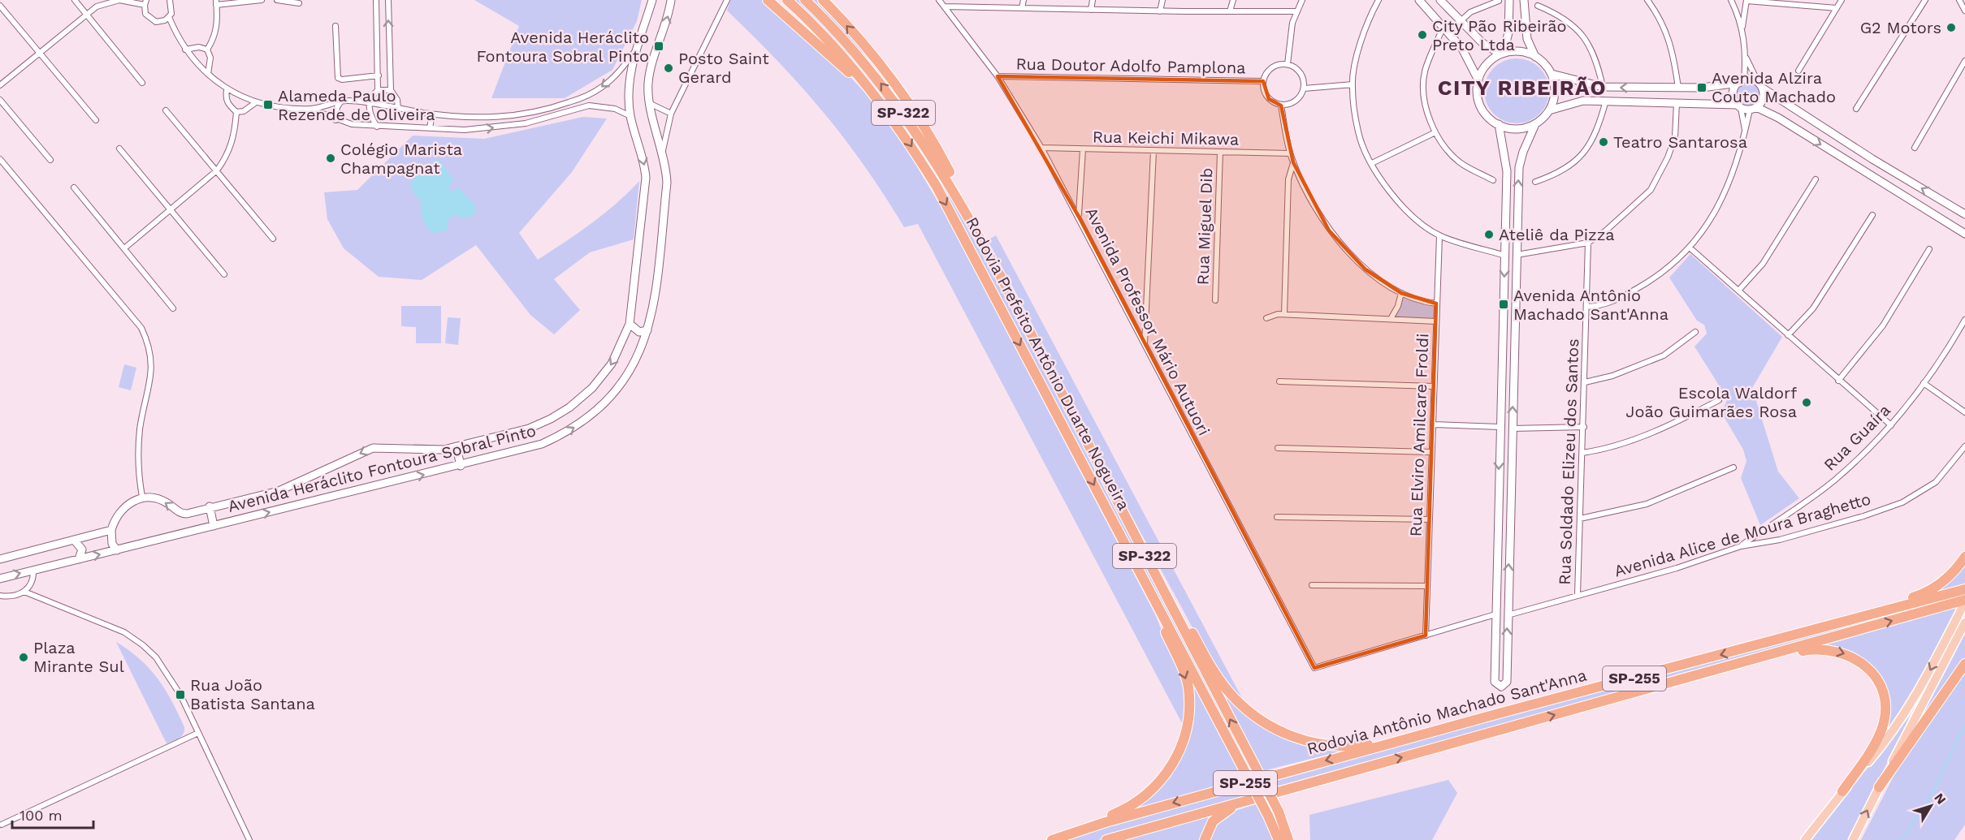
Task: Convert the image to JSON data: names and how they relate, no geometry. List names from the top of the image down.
{
  "streets": {
    "highway": [
      "SP-322",
      "Rodovia Prefeito Antônio Duarte Nogueira",
      "SP-255",
      "Rodovia Antônio Machado Sant'Anna"
    ],
    "street": [
      "Rua Doutor Adolfo Pamplona",
      "Rua Keichi Mikawa",
      "Rua Miguel Dib",
      "Avenida Professor Mário Autuori",
      "Rua Elviro Amilcare Froldi",
      "Rua Guaíra",
      "Rua Soldado Elizeu dos Santos",
      "Avenida Heráclito Fontoura Sobral Pinto",
      "Avenida Alice de Moura Braghetto"
    ]
  },
  "crossings": [
    ["Rua Doutor Adolfo Pamplona", "Avenida Professor Mário Autuori"],
    ["Rua Keichi Mikawa", "Rua Miguel Dib"],
    ["Rua Keichi Mikawa", "Avenida Professor Mário Autuori"],
    ["Avenida Professor Mário Autuori", "Rua Elviro Amilcare Froldi"],
    ["Rua Guaíra", "Avenida Alice de Moura Braghetto"],
    ["Rua Soldado Elizeu dos Santos", "Avenida Alice de Moura Braghetto"]
  ],
  "districts": ["CITY RIBEIRÃO"],
  "places": {
    "other": [
      "G2 Motors",
      "City Pão Ribeirão Preto Ltda",
      "Posto Saint Gerard",
      "Teatro Santarosa",
      "Colégio Marista Champagnat",
      "Ateliê da Pizza",
      "Escola Waldorf João Guimarães Rosa",
      "Plaza Mirante Sul"
    ],
    "transit": [
      "Avenida Heráclito Fontoura Sobral Pinto",
      "Avenida Alzira Couto Machado",
      "Alameda Paulo Rezende de Oliveira",
      "Avenida Antônio Machado Sant'Anna",
      "Rua João Batista Santana"
    ]
  },
  "scale_bar": "100 m",
  "north": "top right"
}
